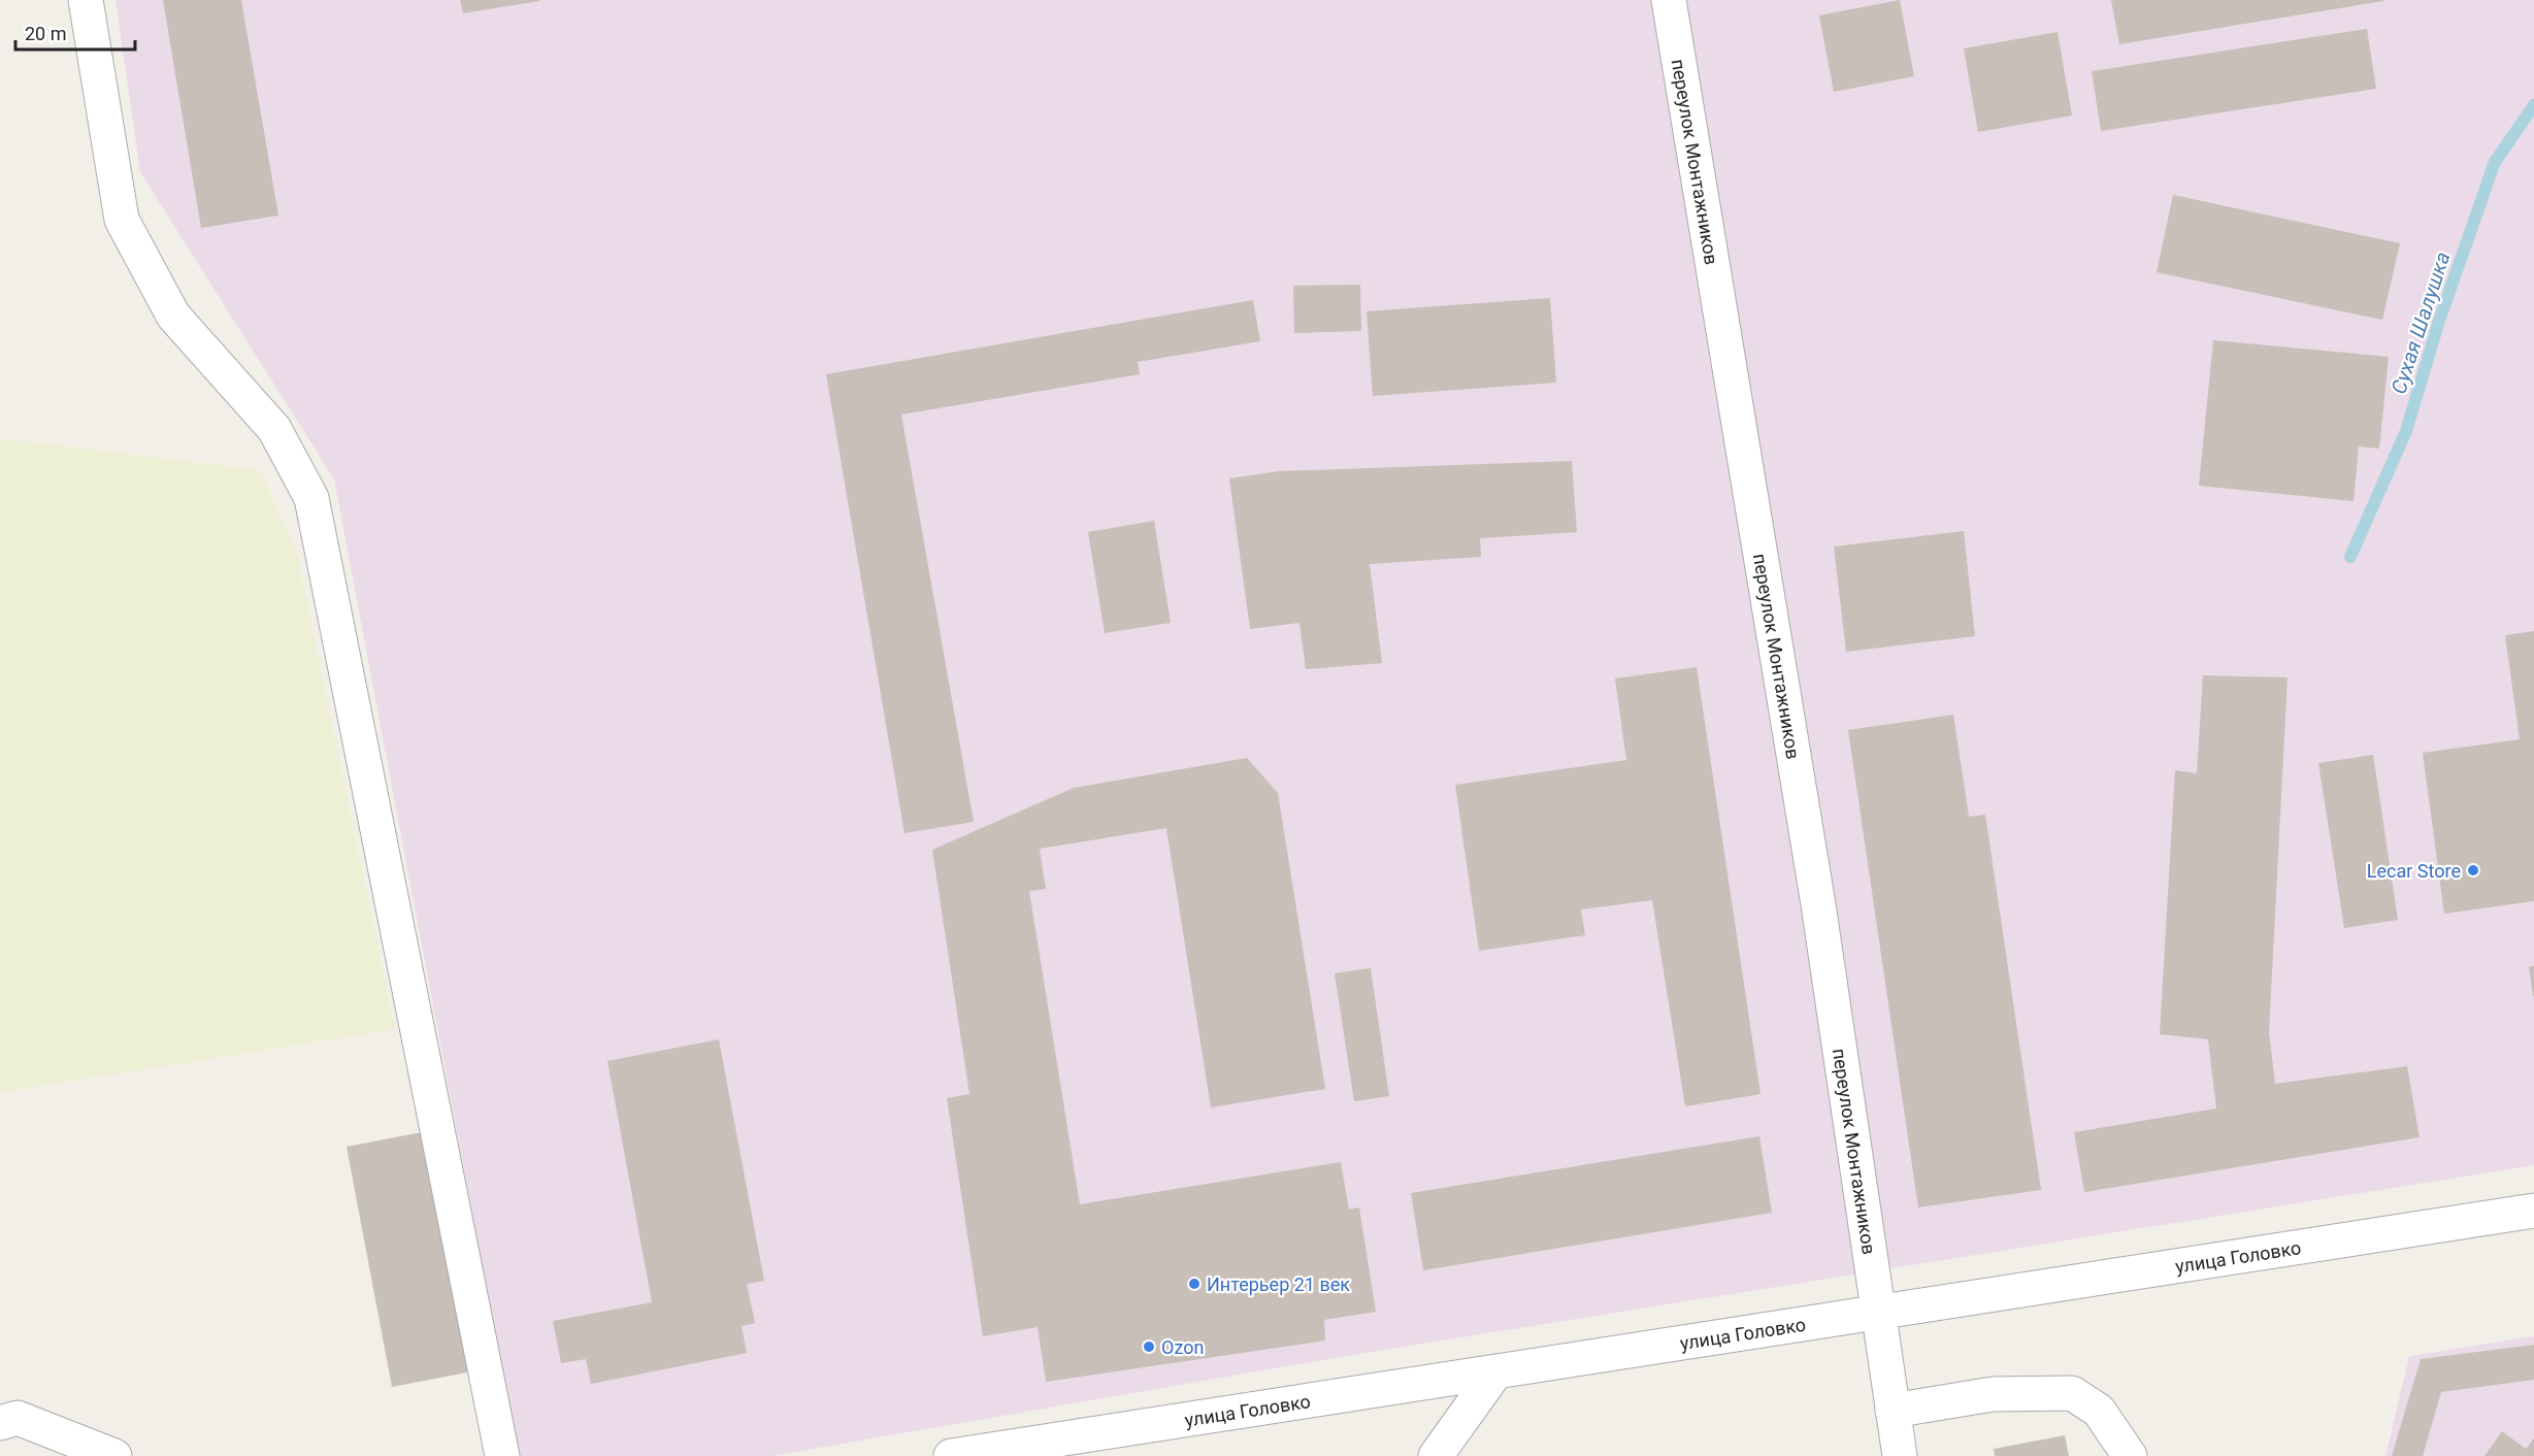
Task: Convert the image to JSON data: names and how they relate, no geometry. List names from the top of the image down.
{
  "streets": {
    "street": ["переулок Монтажников", "улица Головко"]
  },
  "crossings": [
    ["переулок Монтажников", "улица Головко"]
  ],
  "water": ["Сухая Шалушка"],
  "places": ["Lecar Store", "Интерьер 21 век", "Ozon"],
  "scale_bar": "20 m"
}
